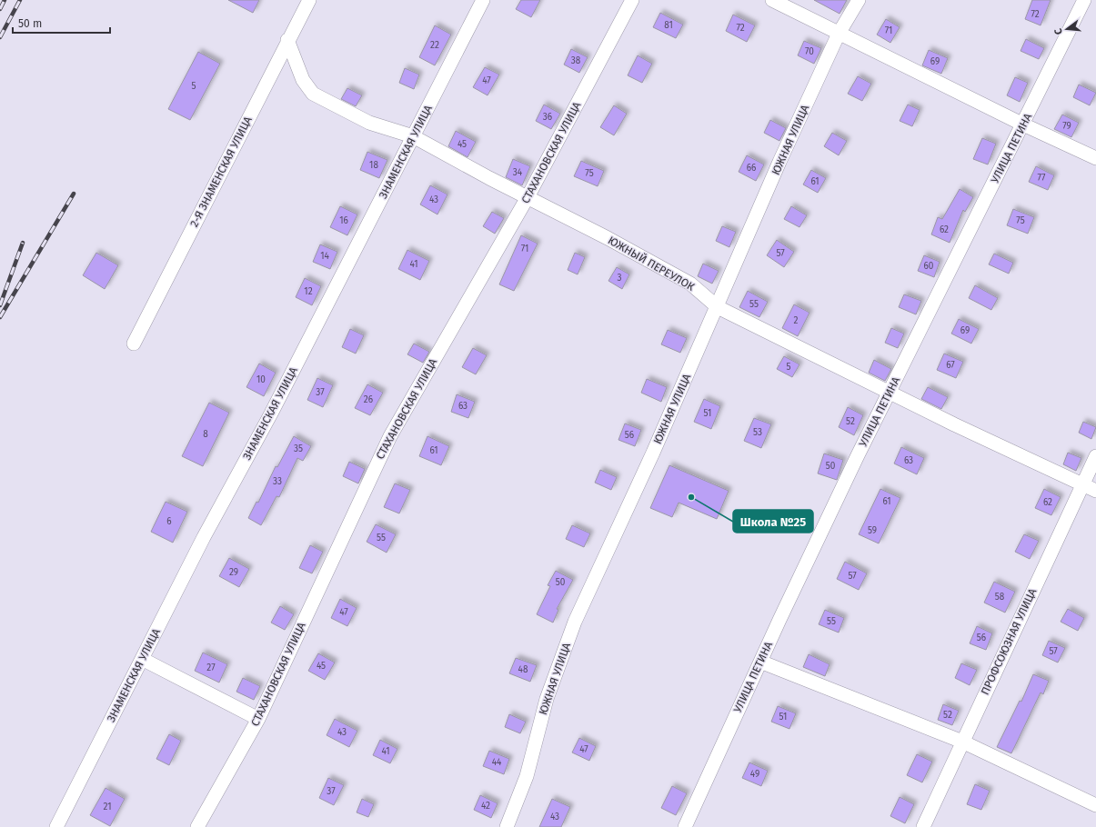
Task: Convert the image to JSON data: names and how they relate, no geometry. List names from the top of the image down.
{
  "streets": {
    "street": [
      "ЮЖНАЯ УЛИЦА",
      "УЛИЦА ПЕТИНА",
      "ЗНАМЕНСКАЯ УЛИЦА",
      "СТАХАНОВСКАЯ УЛИЦА",
      "2-Я ЗНАМЕНСКАЯ УЛИЦА",
      "ЮЖНЫЙ ПЕРЕУЛОК",
      "ПРОФСОЮЗНАЯ УЛИЦА"
    ]
  },
  "crossings": [
    ["ЮЖНАЯ УЛИЦА", "ЮЖНЫЙ ПЕРЕУЛОК"],
    ["УЛИЦА ПЕТИНА", "ЮЖНЫЙ ПЕРЕУЛОК"],
    ["ЗНАМЕНСКАЯ УЛИЦА", "ЮЖНЫЙ ПЕРЕУЛОК"],
    ["СТАХАНОВСКАЯ УЛИЦА", "ЮЖНЫЙ ПЕРЕУЛОК"],
    ["2-Я ЗНАМЕНСКАЯ УЛИЦА", "ЮЖНЫЙ ПЕРЕУЛОК"],
    ["ЮЖНЫЙ ПЕРЕУЛОК", "ПРОФСОЮЗНАЯ УЛИЦА"]
  ],
  "places": ["Школа №25"],
  "house_numbers": [
    "72",
    "81",
    "72",
    "71",
    "22",
    "70",
    "38",
    "69",
    "47",
    "5",
    "36",
    "79",
    "45",
    "18",
    "66",
    "34",
    "75",
    "77",
    "61",
    "43",
    "16",
    "75",
    "62",
    "71",
    "57",
    "14",
    "41",
    "60",
    "3",
    "12",
    "55",
    "2",
    "69",
    "67",
    "5",
    "10",
    "37",
    "26",
    "63",
    "51",
    "52",
    "53",
    "8",
    "56",
    "35",
    "61",
    "63",
    "50",
    "33",
    "61",
    "62",
    "6",
    "59",
    "55",
    "29",
    "57",
    "50",
    "58",
    "47",
    "55",
    "56",
    "57",
    "45",
    "27",
    "48",
    "52",
    "51",
    "43",
    "47",
    "41",
    "44",
    "49",
    "37",
    "42",
    "21",
    "43"
  ],
  "scale_bar": "50 m",
  "north": "left"
}
